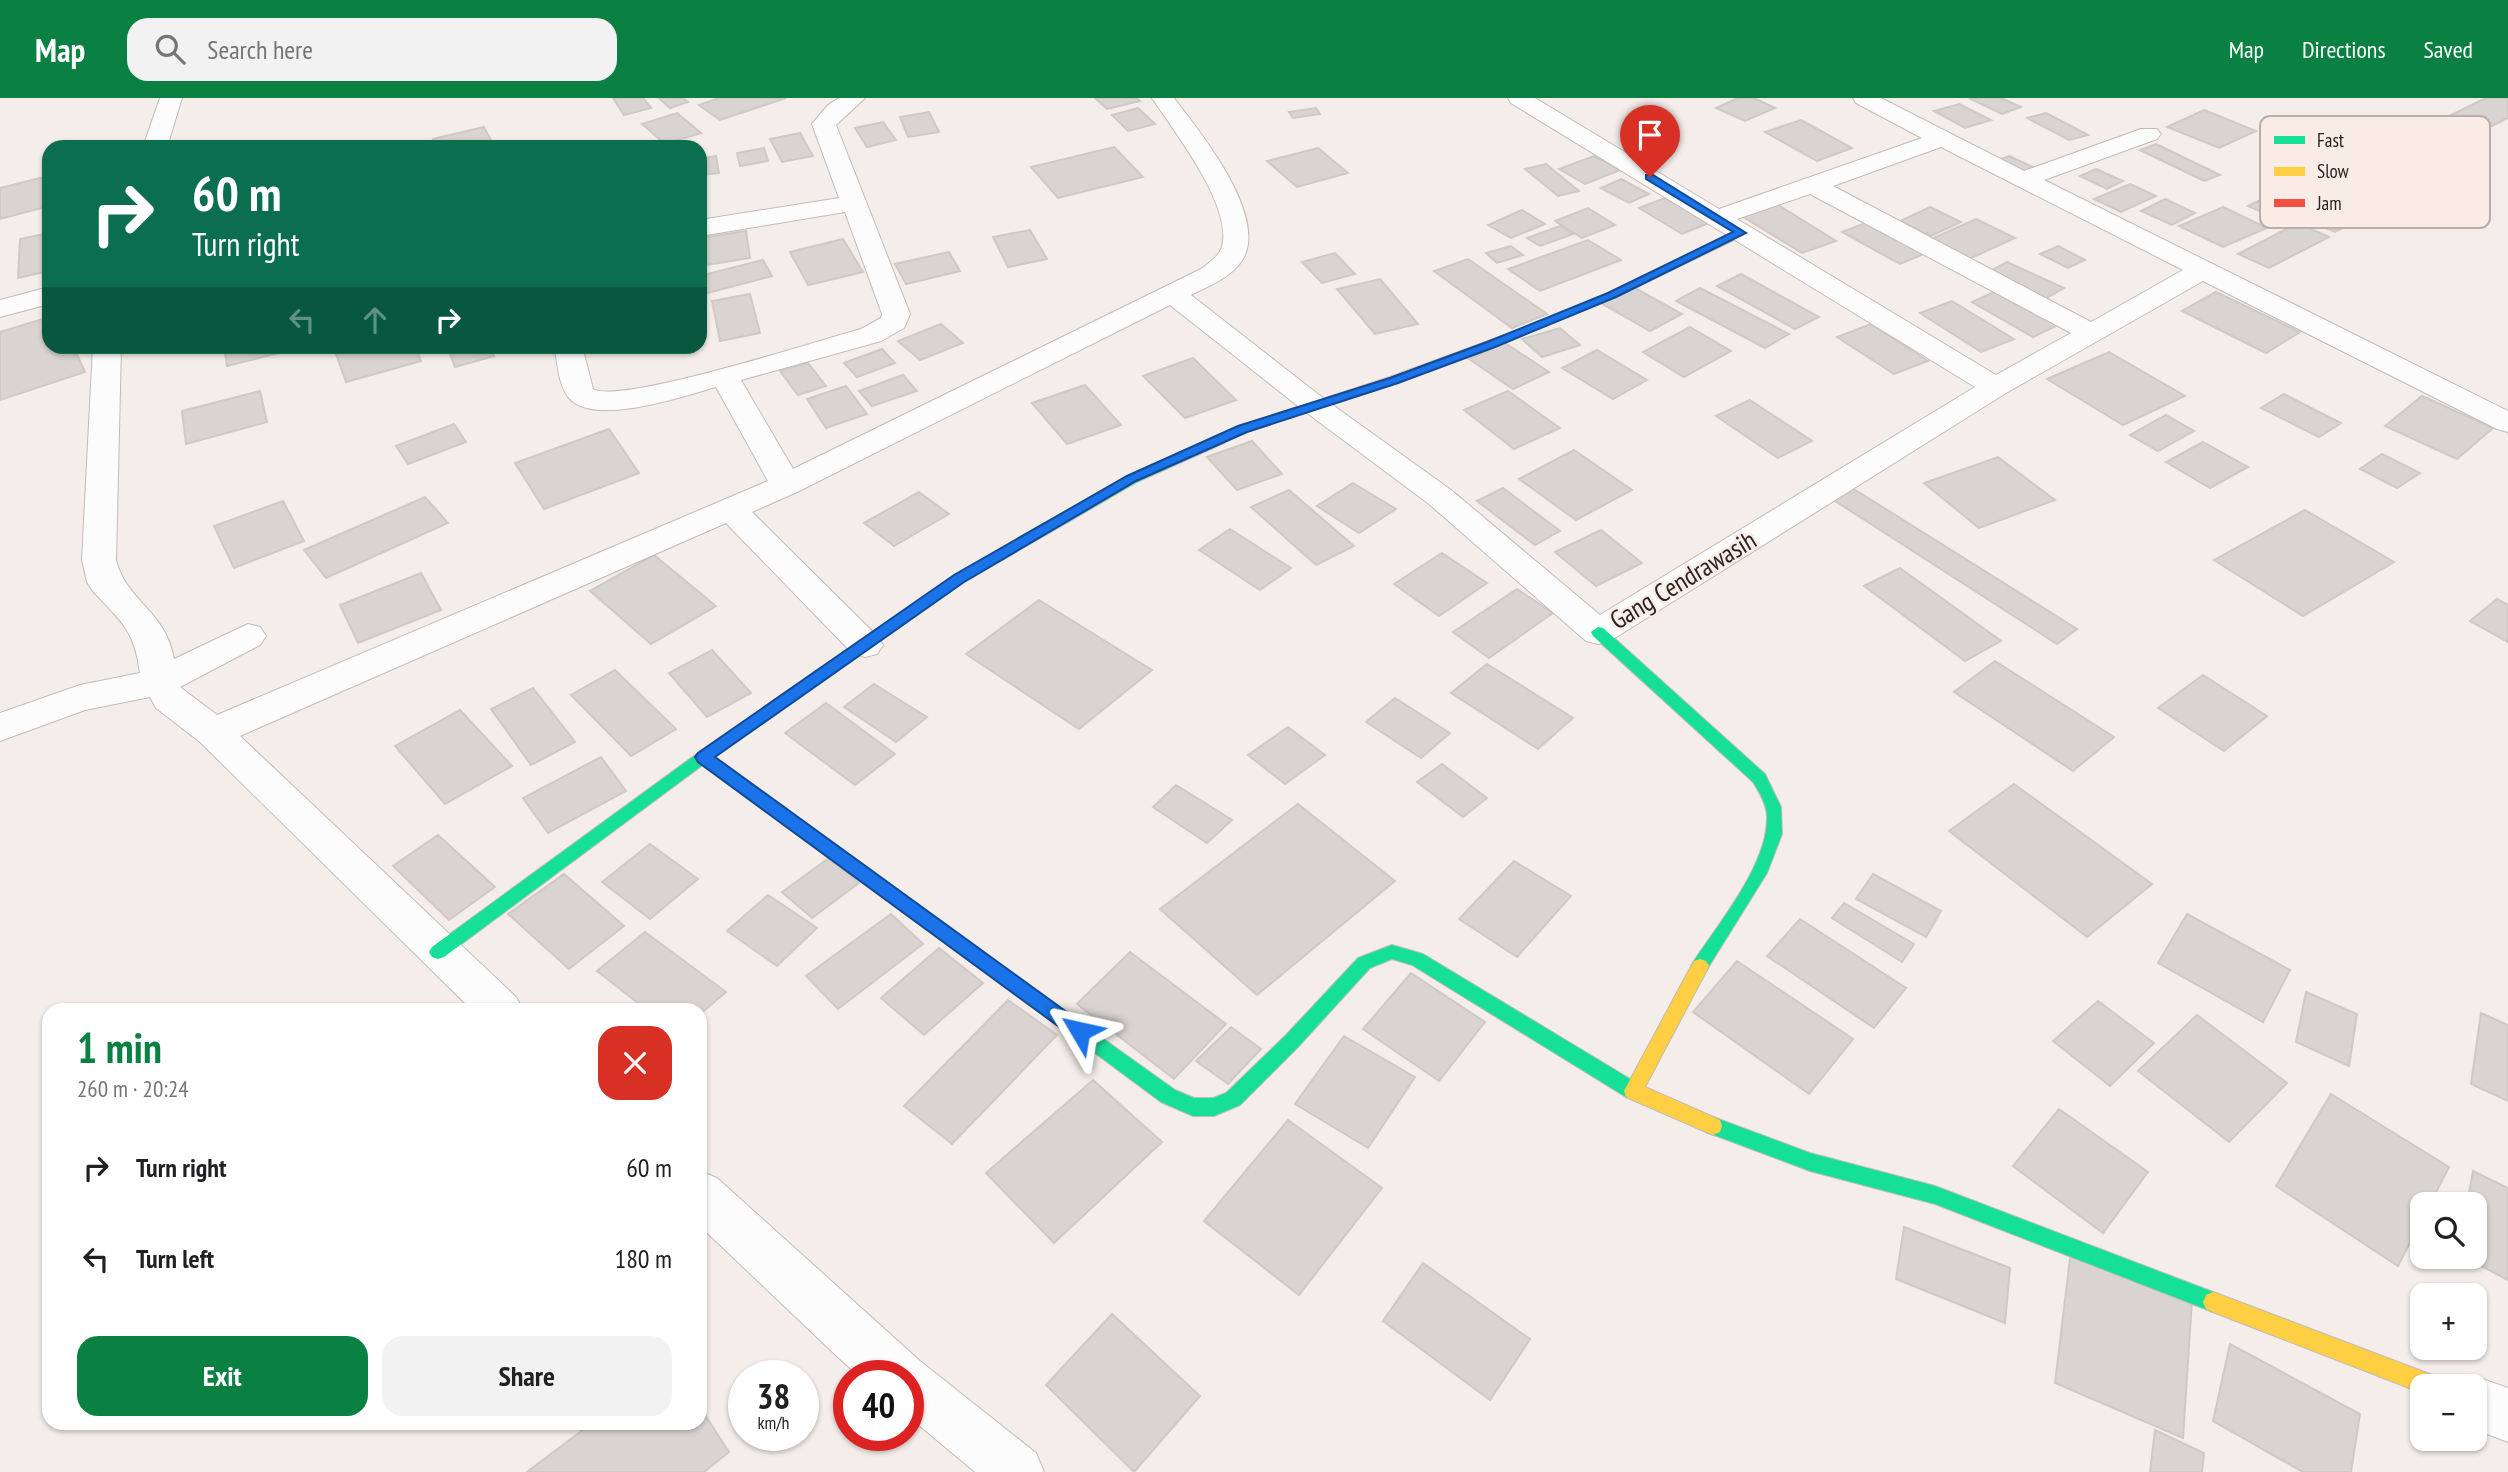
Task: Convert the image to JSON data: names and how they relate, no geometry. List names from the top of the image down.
{
  "streets": {
    "street": ["Gang Cendrawasih"]
  },
  "legend": ["Fast", "Slow", "Jam"],
  "page": {
    "header": "Map",
    "search": "Search here",
    "nav": ["Map", "Directions", "Saved"],
    "turn": ["60 m", "Turn right"],
    "heading": ["1 min", "260 m · 20:24"],
    "list": [
      {
        "name": "Turn right",
        "value": "60 m"
      },
      {
        "name": "Turn left",
        "value": "180 m"
      }
    ],
    "map_buttons": ["+", "−"],
    "buttons": ["Exit", "Share"],
    "speed": "38 km/h",
    "limit": "40"
  }
}
